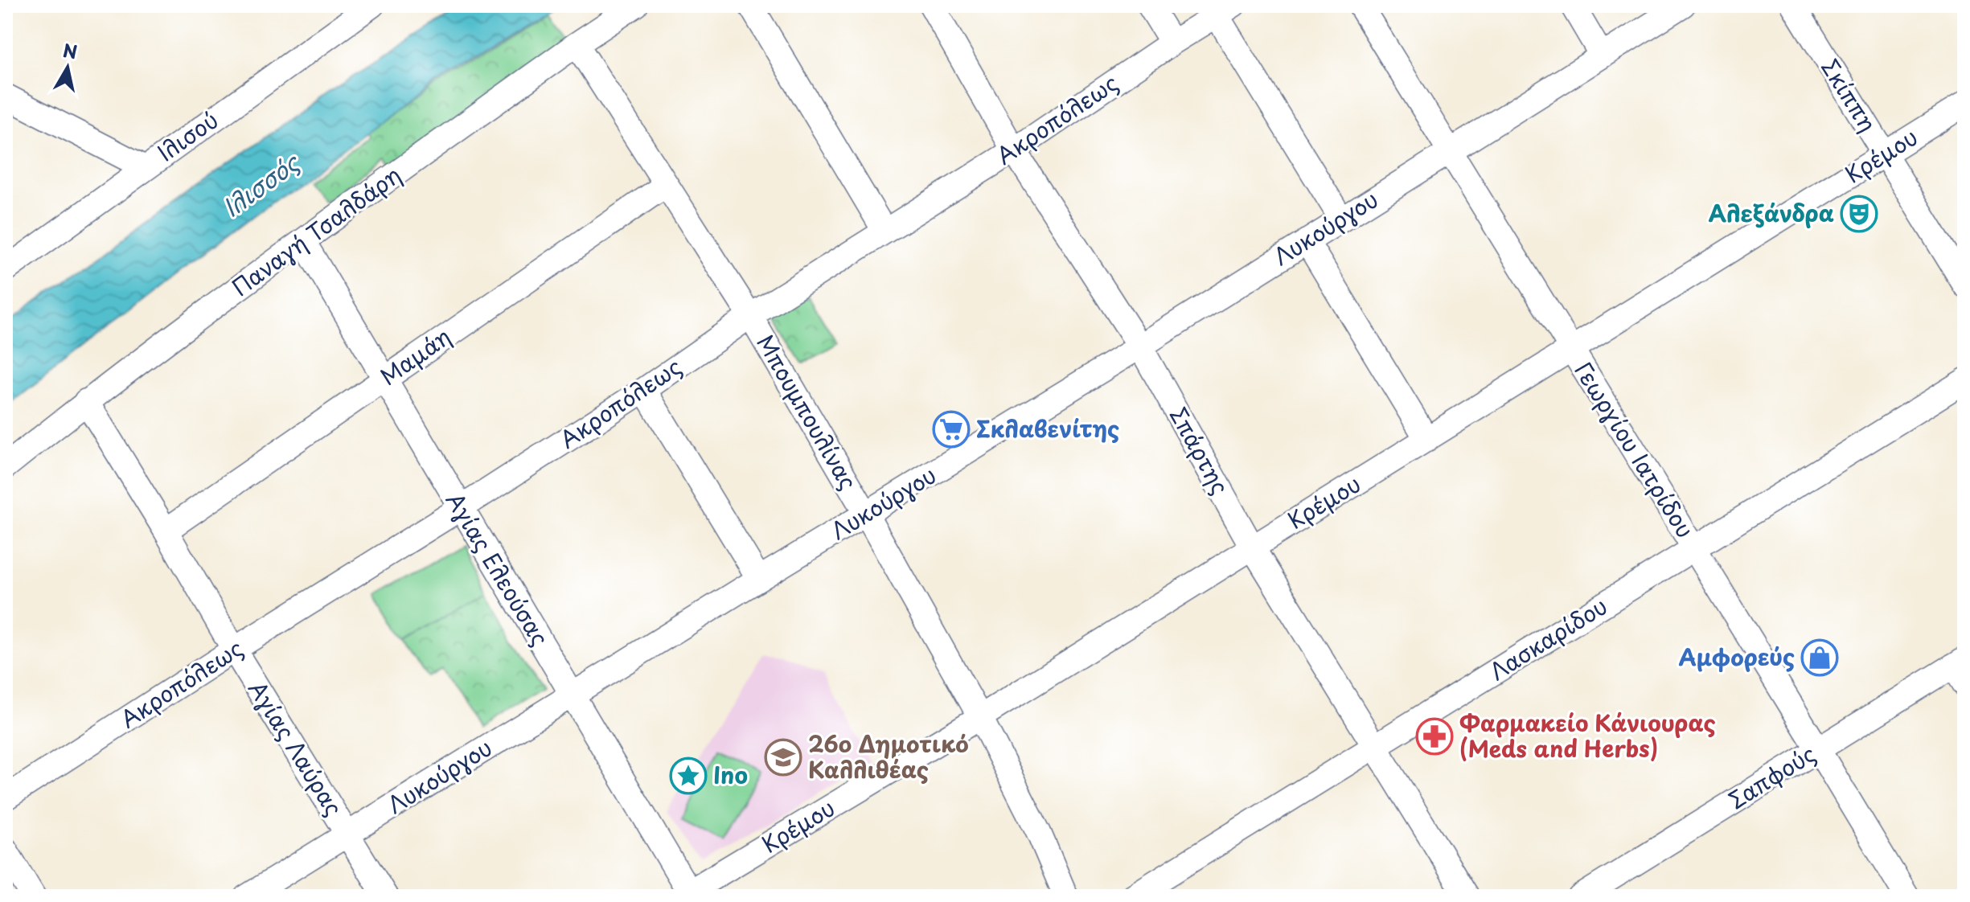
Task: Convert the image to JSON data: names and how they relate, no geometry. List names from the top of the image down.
{
  "streets": {
    "street": [
      "Σκίππη",
      "Ακροπόλεως",
      "Ιλισού",
      "Κρέμου",
      "Λυκούργου",
      "Παναγή Τσαλδάρη",
      "Μαμάη",
      "Μπουμπουλίνας",
      "Γεωργίου Ιατρίδου",
      "Σπάρτης",
      "Αγίας Ελεούσας",
      "Λασκαρίδου",
      "Αγίας Λαύρας",
      "Σαπφούς"
    ]
  },
  "crossings": [
    ["Σκίππη", "Κρέμου"],
    ["Ακροπόλεως", "Μπουμπουλίνας"],
    ["Ακροπόλεως", "Σπάρτης"],
    ["Ακροπόλεως", "Αγίας Ελεούσας"],
    ["Ακροπόλεως", "Αγίας Λαύρας"],
    ["Κρέμου", "Μπουμπουλίνας"],
    ["Κρέμου", "Γεωργίου Ιατρίδου"],
    ["Κρέμου", "Σπάρτης"],
    ["Κρέμου", "Αγίας Ελεούσας"],
    ["Λυκούργου", "Μπουμπουλίνας"],
    ["Λυκούργου", "Γεωργίου Ιατρίδου"],
    ["Λυκούργου", "Σπάρτης"],
    ["Λυκούργου", "Αγίας Ελεούσας"],
    ["Λυκούργου", "Αγίας Λαύρας"],
    ["Παναγή Τσαλδάρη", "Μπουμπουλίνας"],
    ["Παναγή Τσαλδάρη", "Αγίας Ελεούσας"],
    ["Παναγή Τσαλδάρη", "Αγίας Λαύρας"],
    ["Μαμάη", "Μπουμπουλίνας"],
    ["Μαμάη", "Αγίας Ελεούσας"],
    ["Μαμάη", "Αγίας Λαύρας"],
    ["Γεωργίου Ιατρίδου", "Λασκαρίδου"],
    ["Γεωργίου Ιατρίδου", "Σαπφούς"],
    ["Σπάρτης", "Λασκαρίδου"]
  ],
  "water": ["Ιλισσός"],
  "places": {
    "theatre": ["Αλεξάνδρα"],
    "supermarket": ["Σκλαβενίτης"],
    "shop": ["Αμφορεύς"],
    "pharmacy": ["Φαρμακείο Κάνιουρας (Meds and Herbs)"],
    "school or university": ["26ο Δημοτικό Καλλιθέας"],
    "place": ["Ino"]
  },
  "north": "top"
}
